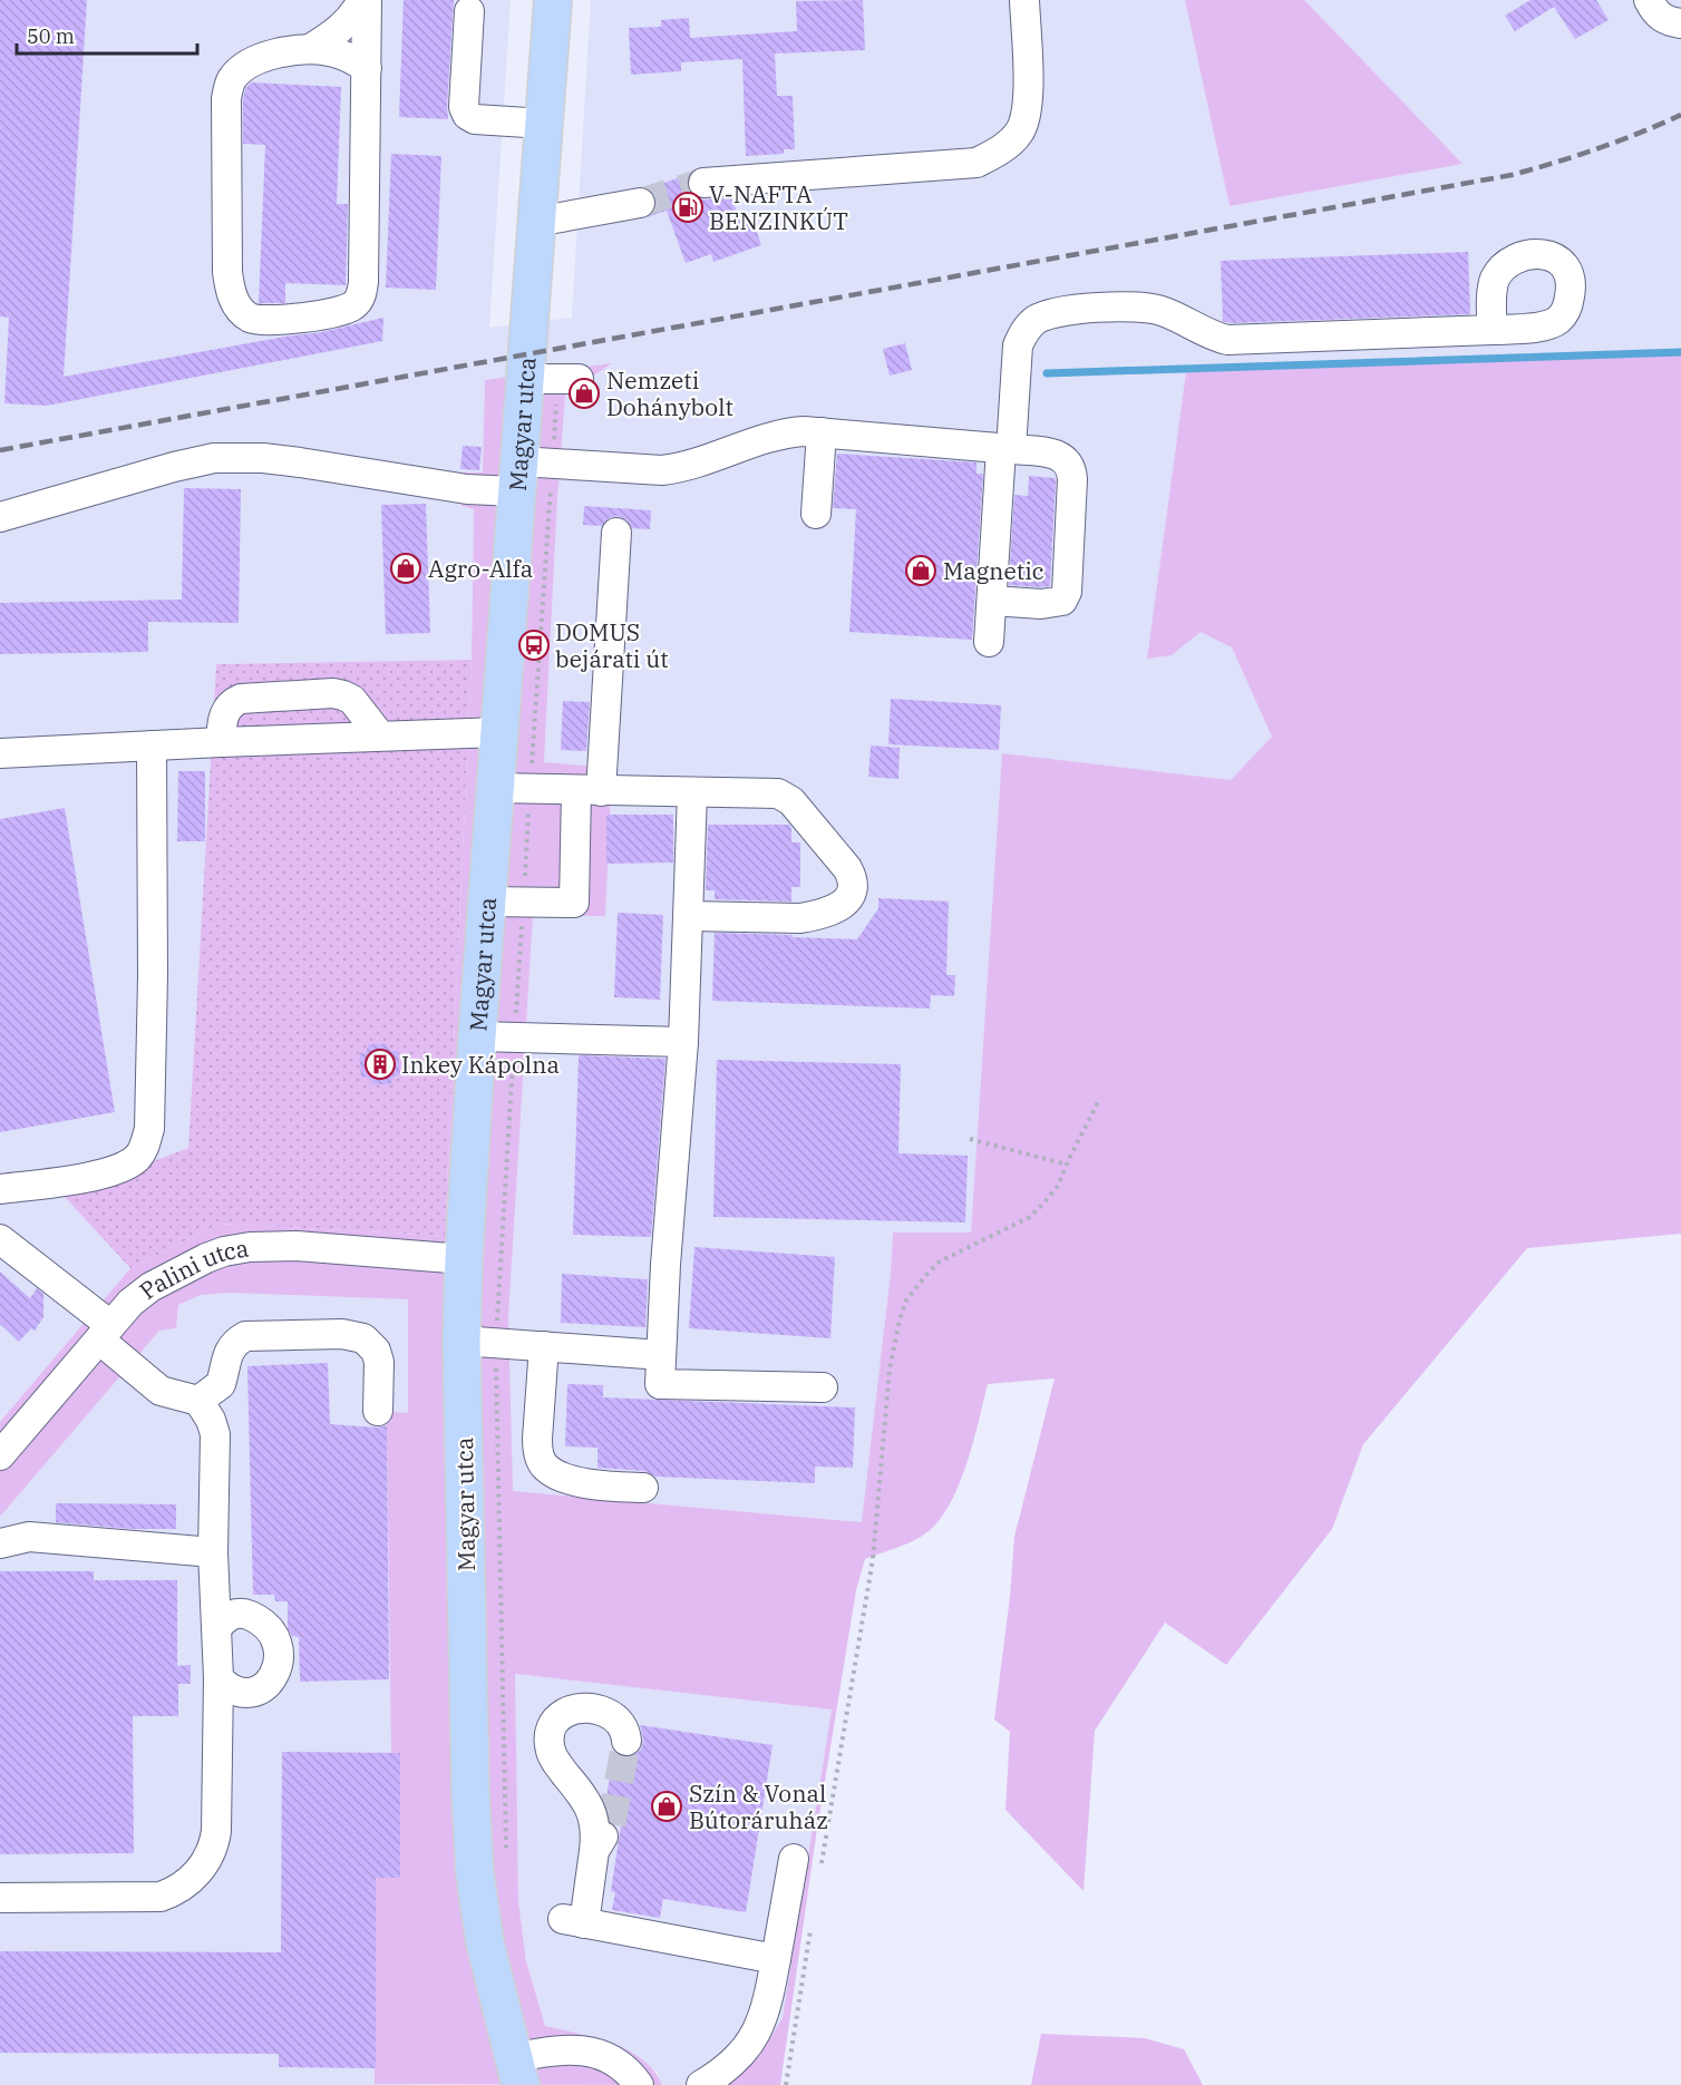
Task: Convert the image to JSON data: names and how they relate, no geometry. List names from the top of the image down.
{
  "streets": {
    "main road": ["Magyar utca"],
    "street": ["Palini utca"]
  },
  "crossings": [
    ["Magyar utca", "Palini utca"]
  ],
  "places": {
    "fuel station": ["V-NAFTA BENZINKÚT"],
    "shop": [
      "Nemzeti Dohánybolt",
      "Agro-Alfa",
      "Magnetic",
      "Szín & Vonal Bútoráruház"
    ],
    "bus stop": ["DOMUS bejárati út"],
    "building": ["Inkey Kápolna"]
  },
  "scale_bar": "50 m"
}
